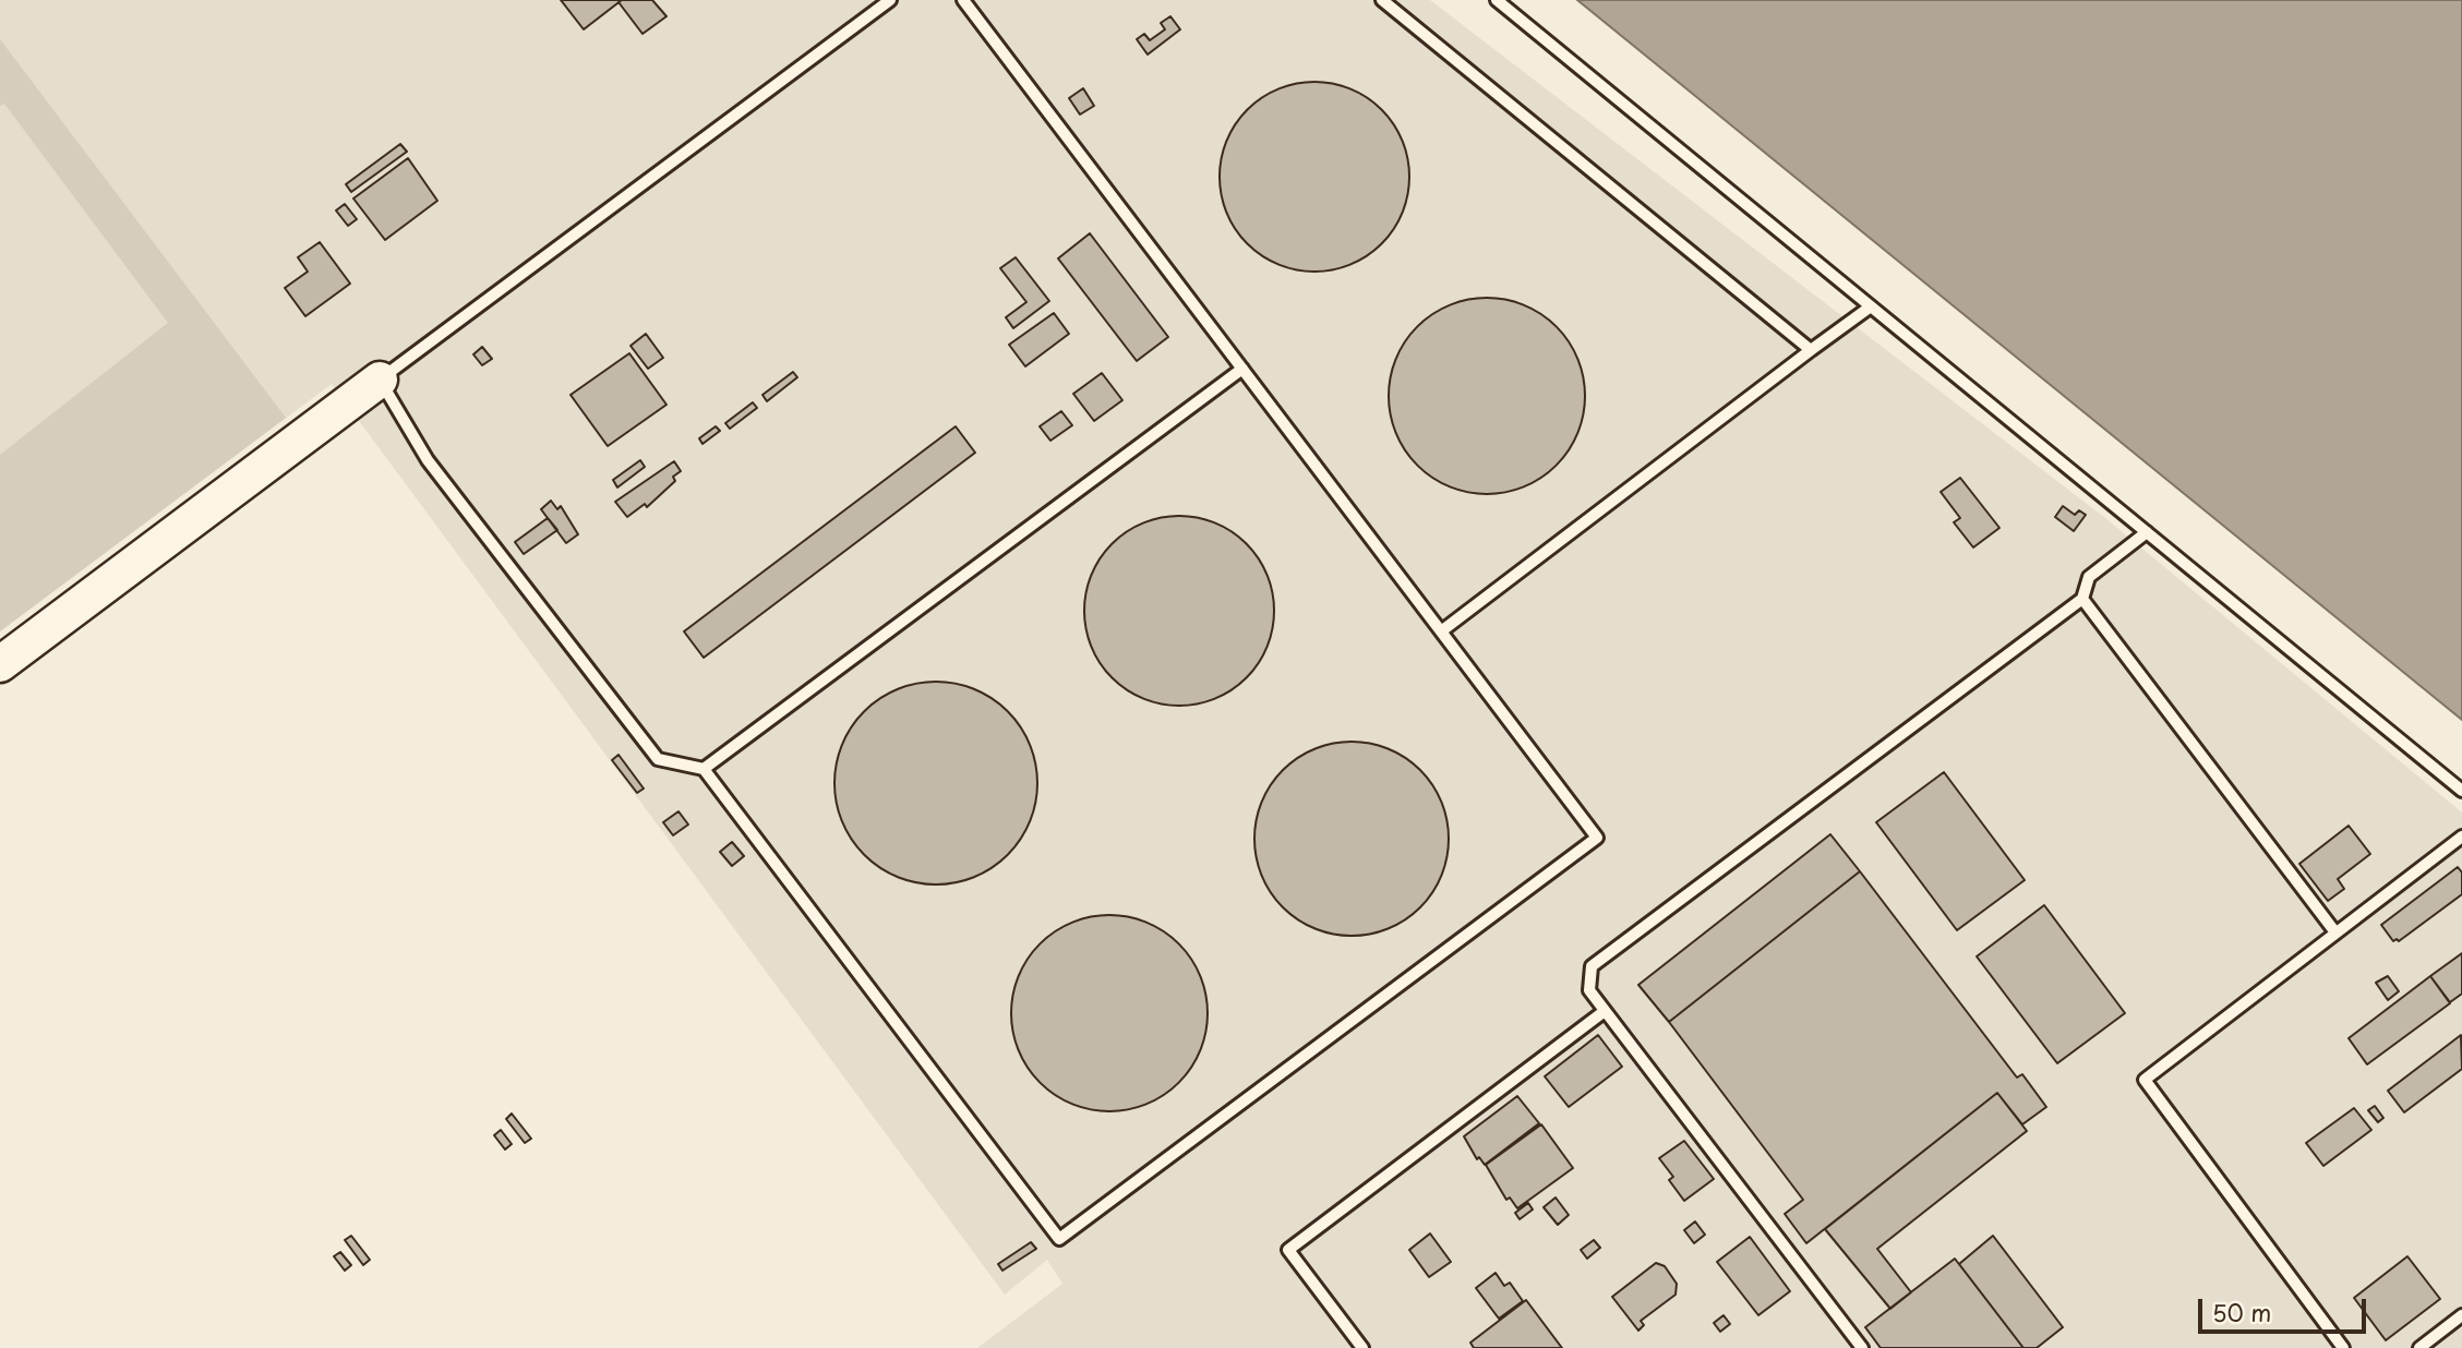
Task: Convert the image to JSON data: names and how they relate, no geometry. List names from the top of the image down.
{
  "scale_bar": "50 m"
}
